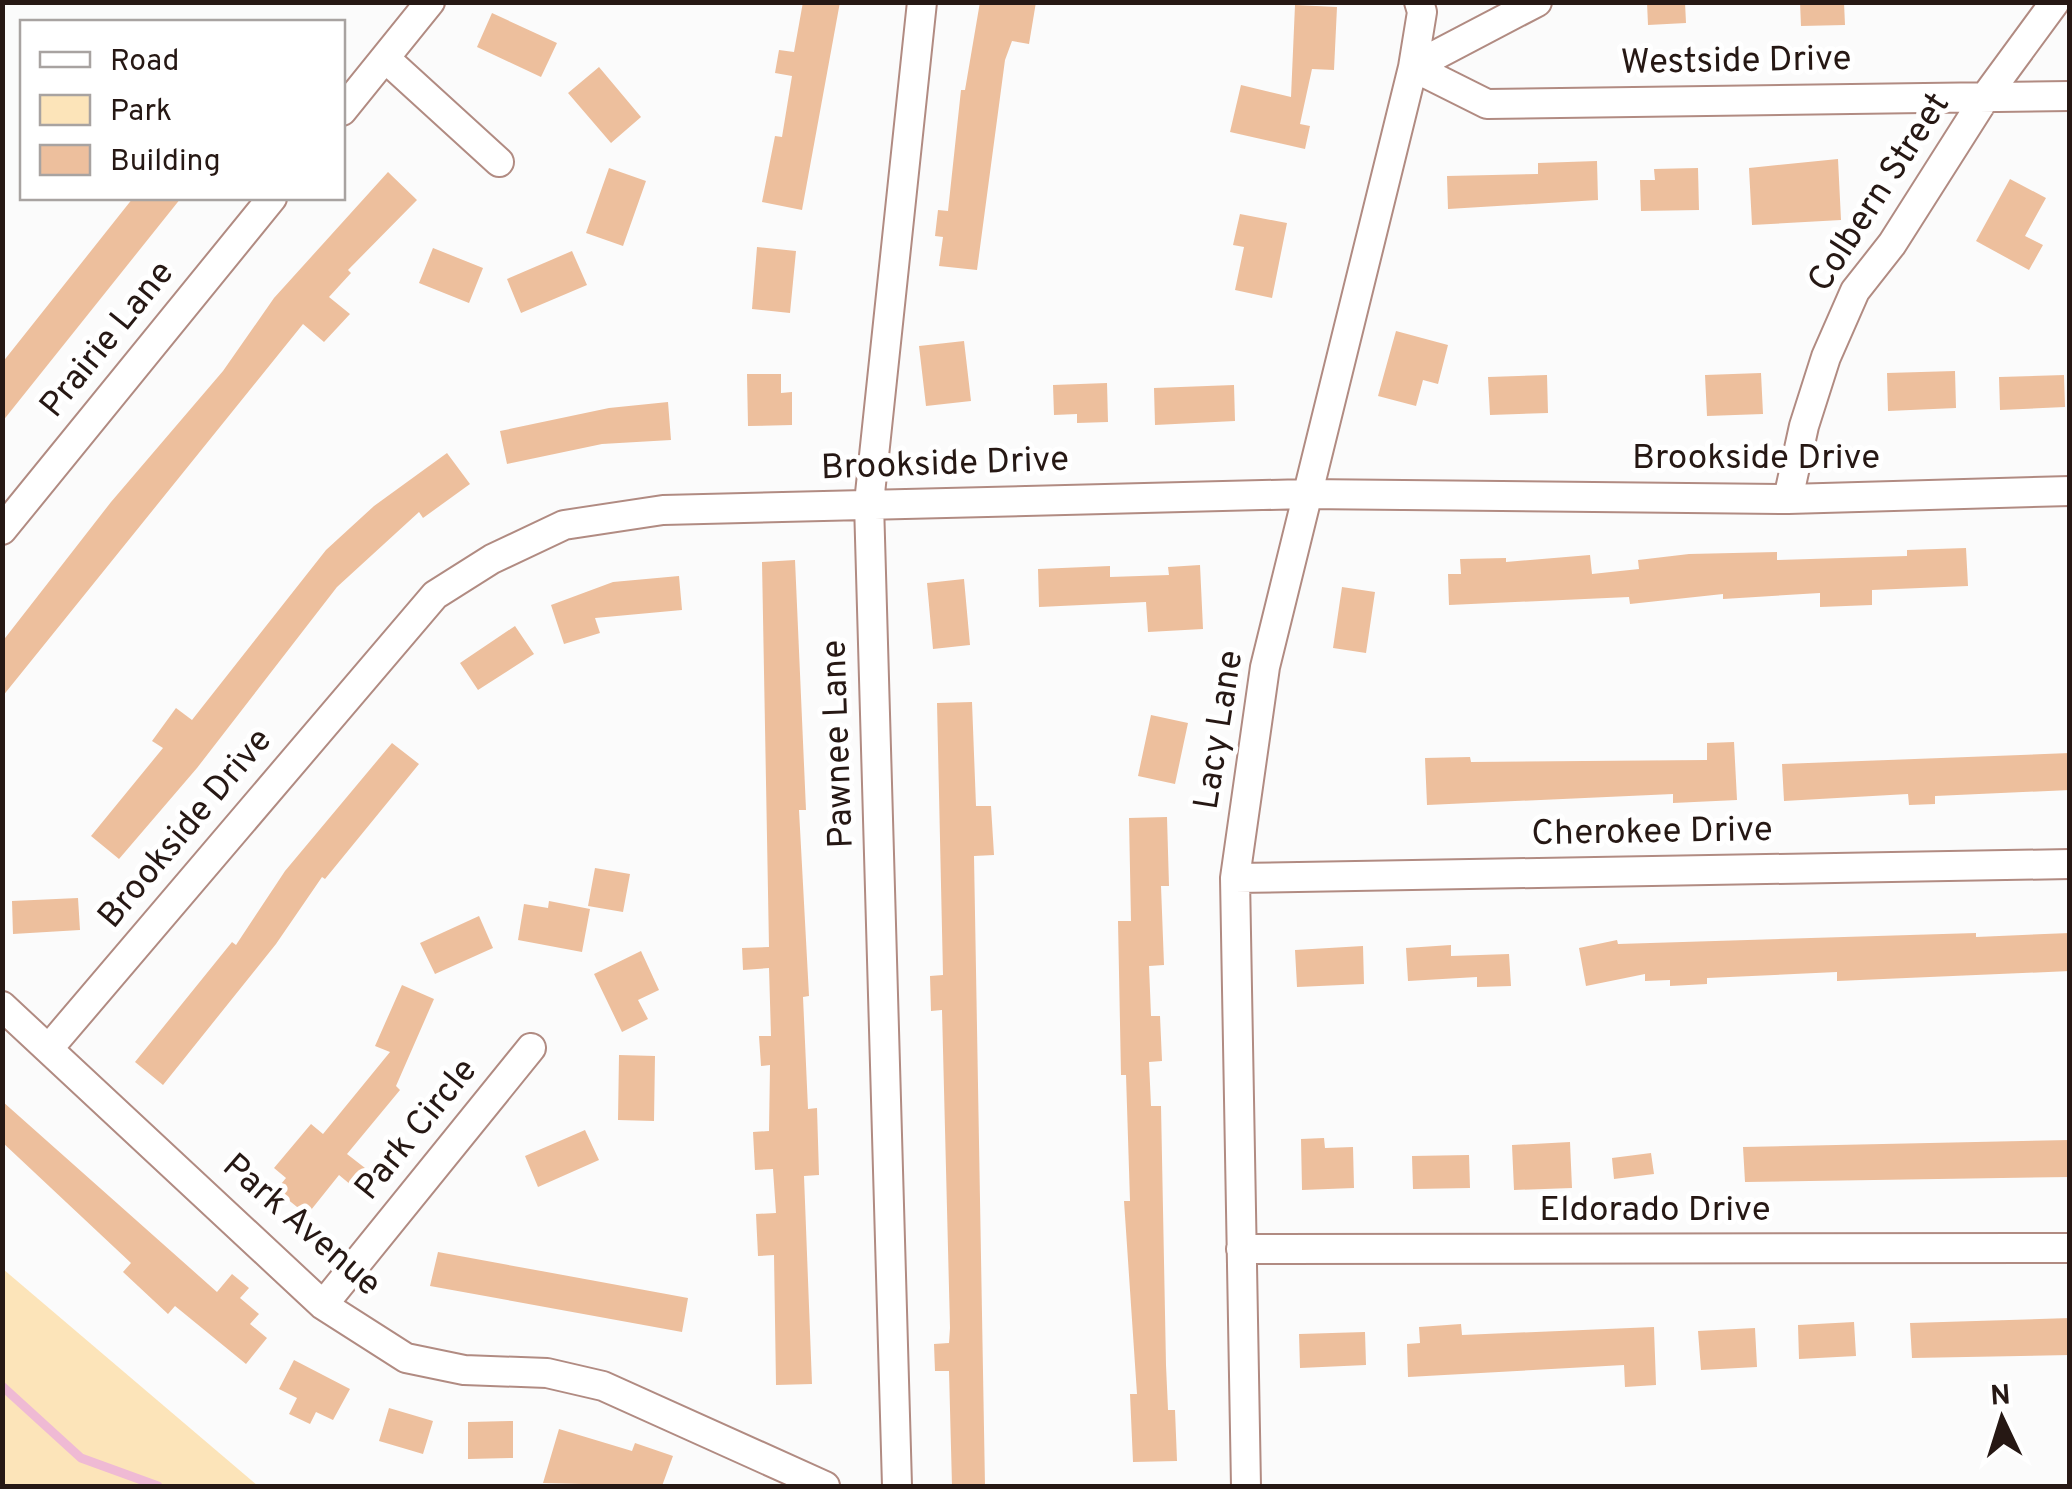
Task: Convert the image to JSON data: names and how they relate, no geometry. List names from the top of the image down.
{
  "streets": {
    "street": [
      "Westside Drive",
      "Colbern Street",
      "Prairie Lane",
      "Brookside Drive",
      "Lacy Lane",
      "Pawnee Lane",
      "Cherokee Drive",
      "Park Circle",
      "Eldorado Drive",
      "Park Avenue"
    ]
  },
  "crossings": [
    ["Westside Drive", "Colbern Street"],
    ["Westside Drive", "Lacy Lane"],
    ["Colbern Street", "Brookside Drive"],
    ["Brookside Drive", "Lacy Lane"],
    ["Brookside Drive", "Pawnee Lane"],
    ["Brookside Drive", "Park Avenue"],
    ["Lacy Lane", "Cherokee Drive"],
    ["Lacy Lane", "Eldorado Drive"],
    ["Park Circle", "Park Avenue"]
  ],
  "legend": ["Road", "Park", "Building"],
  "north": "top"
}
